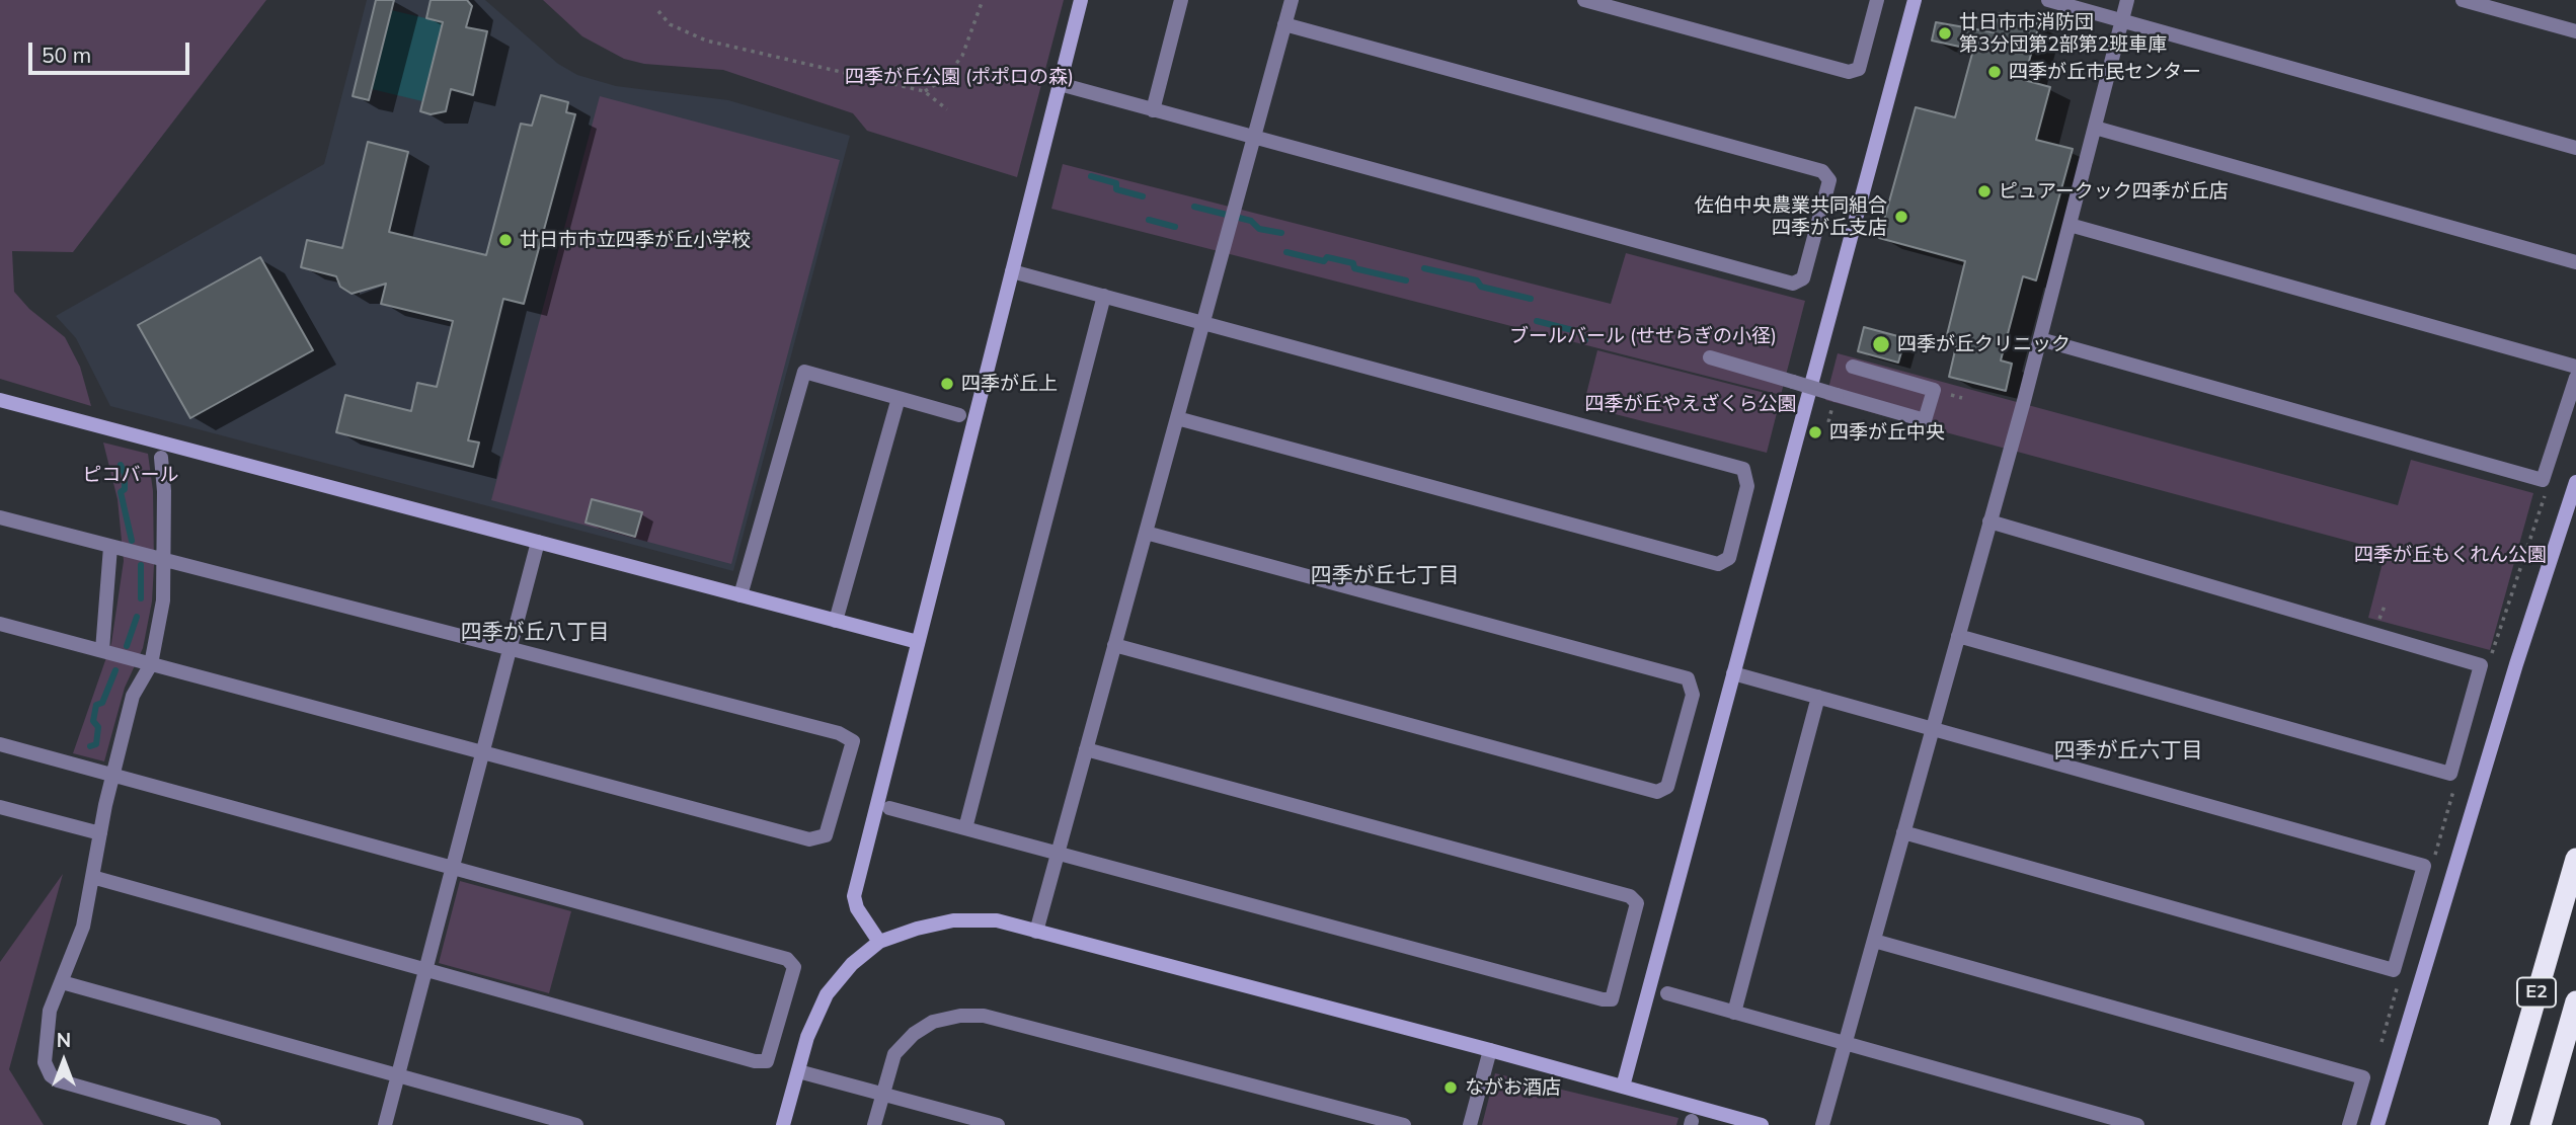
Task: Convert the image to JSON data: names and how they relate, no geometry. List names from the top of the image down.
{
  "streets": {
    "highway": ["E2"]
  },
  "districts": ["四季が丘七丁目", "四季が丘八丁目", "四季が丘六丁目"],
  "parks": [
    "四季が丘公園 (ポポロの森)",
    "ブールバール (せせらぎの小径)",
    "四季が丘やえざくら公園",
    "ピコバール",
    "四季が丘もくれん公園"
  ],
  "places": [
    "廿日市市消防団 第3分団第2部第2班車庫",
    "四季が丘市民センター",
    "ピュアークック四季が丘店",
    "佐伯中央農業共同組合 四季が丘支店",
    "廿日市市立四季が丘小学校",
    "四季が丘クリニック",
    "四季が丘上",
    "四季が丘中央",
    "ながお酒店"
  ],
  "scale_bar": "50 m",
  "north": "top"
}
